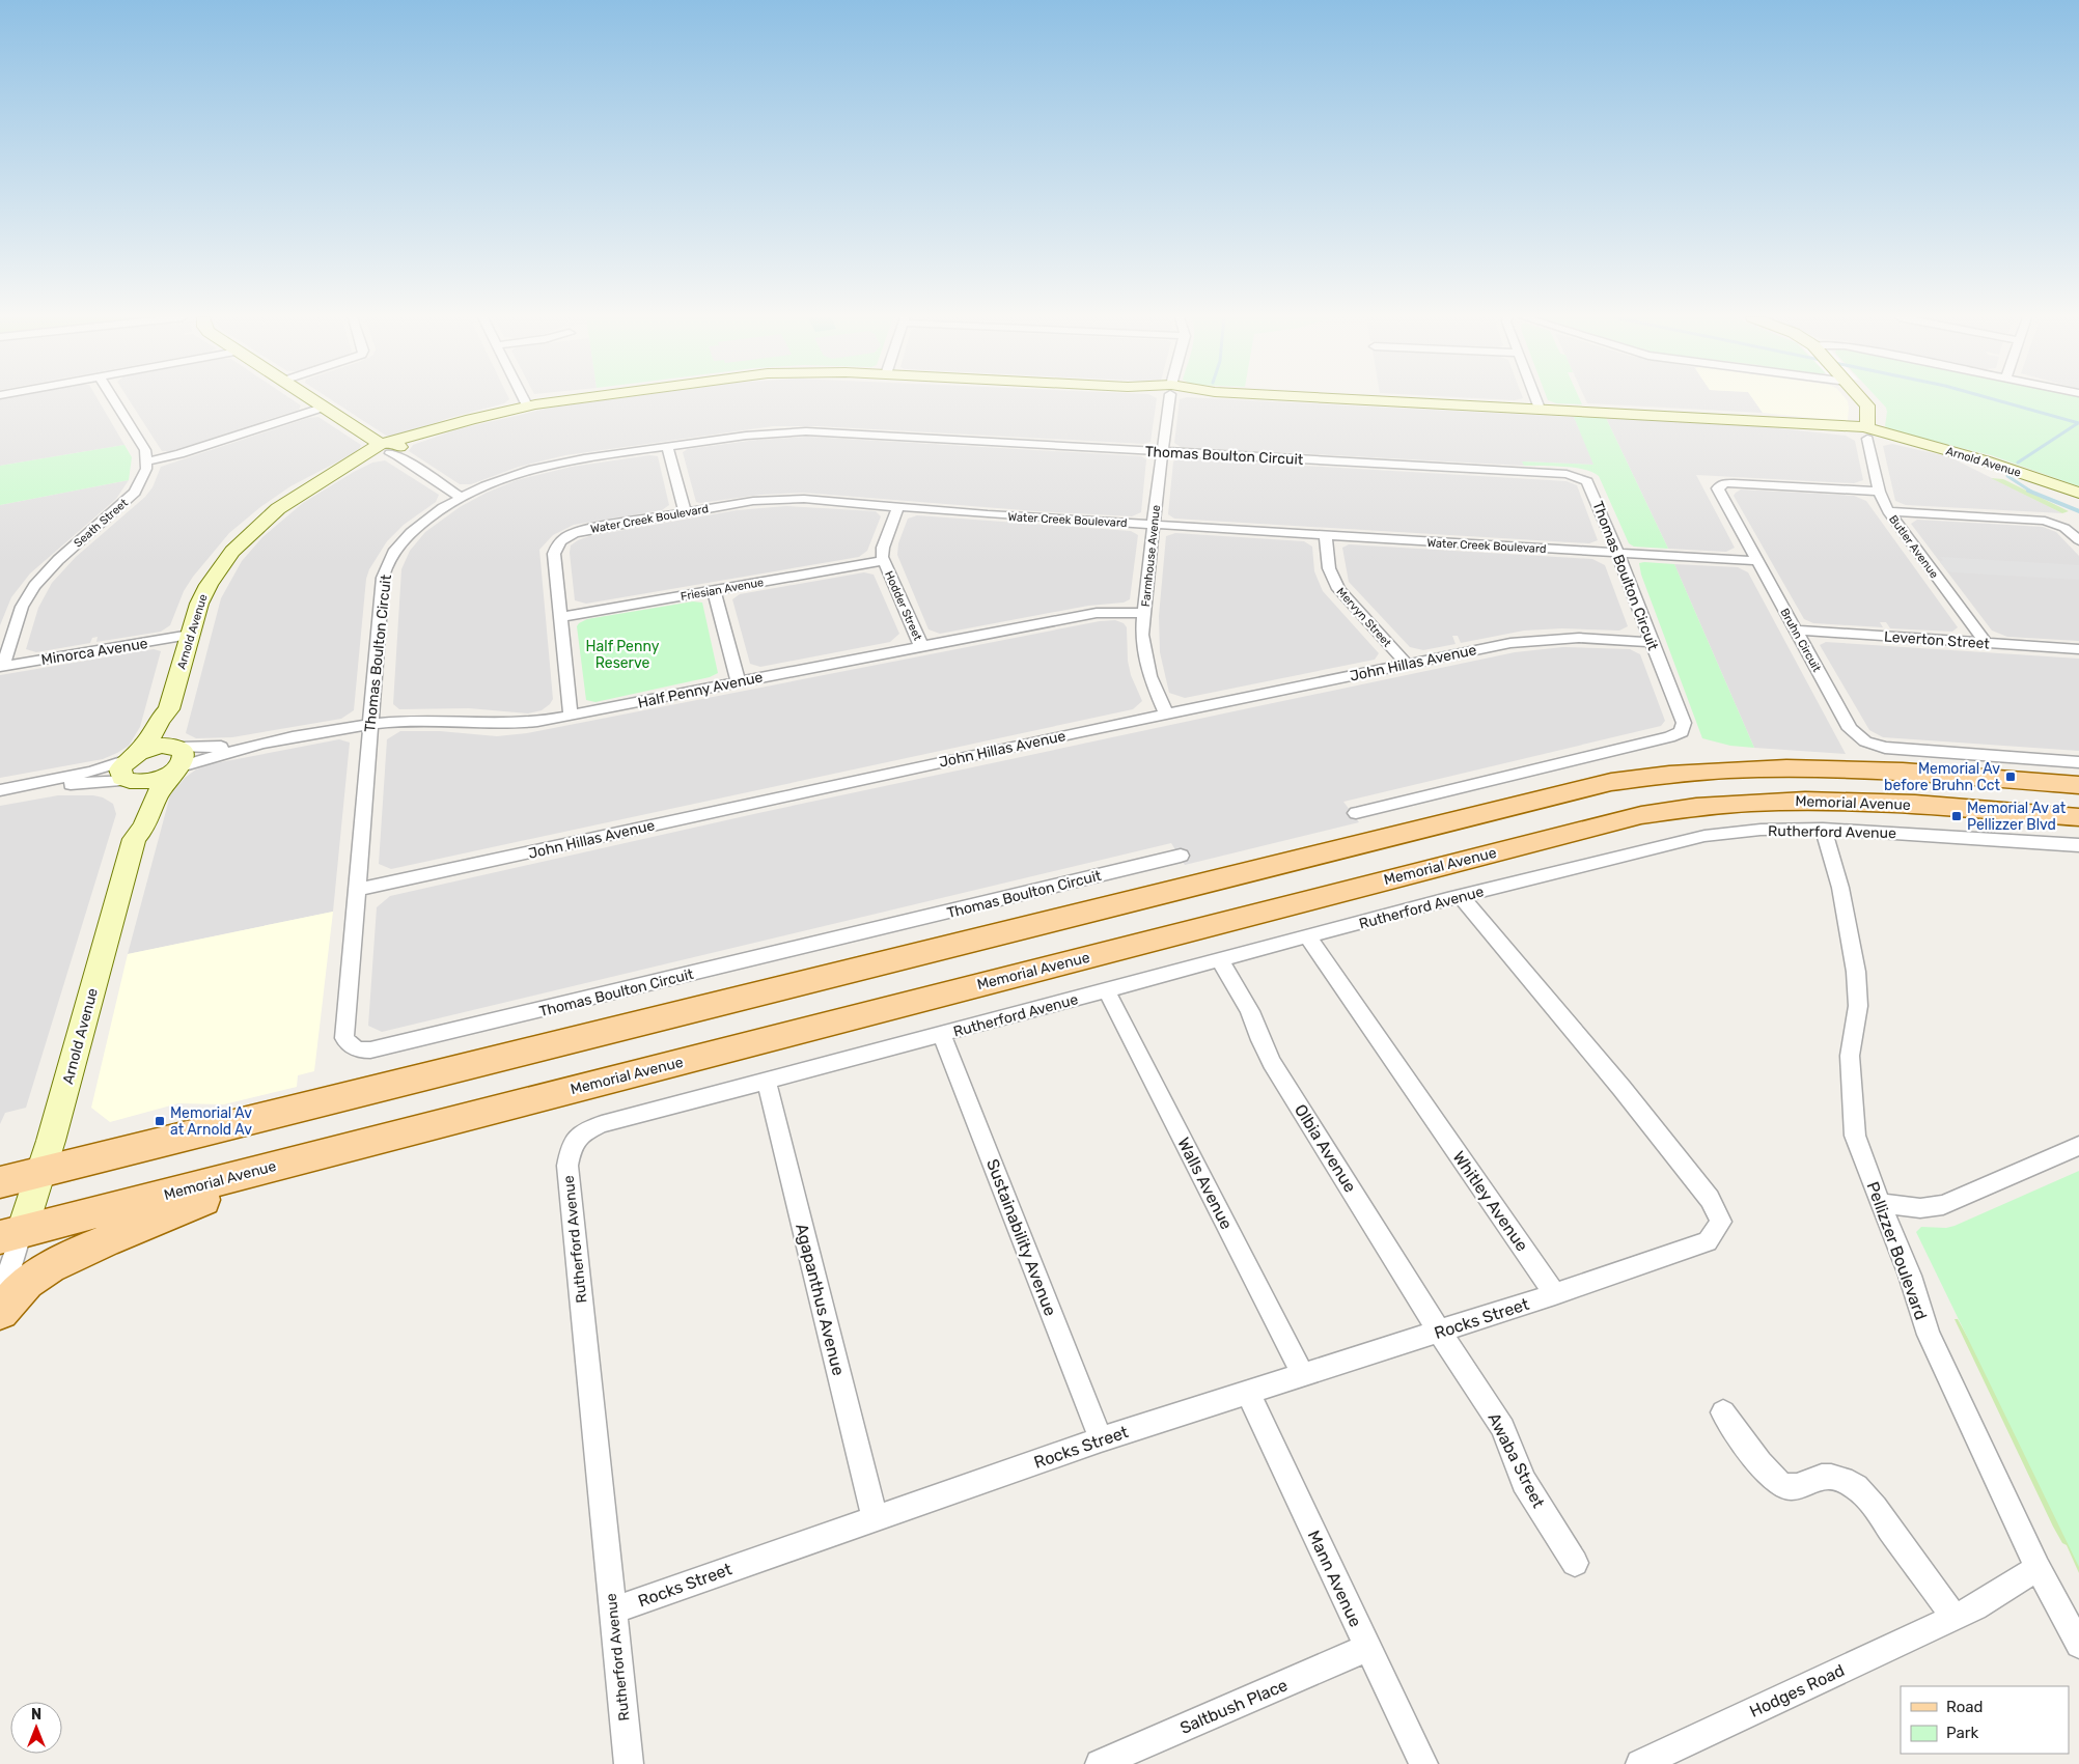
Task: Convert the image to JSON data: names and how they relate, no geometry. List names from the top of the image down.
{
  "streets": {
    "main road": ["Memorial Avenue"],
    "street": [
      "Thomas Boulton Circuit",
      "Arnold Avenue",
      "Water Creek Boulevard",
      "Seath Street",
      "Butler Avenue",
      "Farmhouse Avenue",
      "Friesian Avenue",
      "Hodder Street",
      "Mervyn Street",
      "Bruhn Circuit",
      "Leverton Street",
      "Minorca Avenue",
      "John Hillas Avenue",
      "Half Penny Avenue",
      "Rutherford Avenue",
      "Olbia Avenue",
      "Walls Avenue",
      "Whitley Avenue",
      "Sustainability Avenue",
      "Pellizzer Boulevard",
      "Agapanthus Avenue",
      "Rocks Street",
      "Awaba Street",
      "Mann Avenue",
      "Hodges Road",
      "Saltbush Place"
    ]
  },
  "crossings": [
    ["Thomas Boulton Circuit", "Water Creek Boulevard"],
    ["Thomas Boulton Circuit", "Farmhouse Avenue"],
    ["Thomas Boulton Circuit", "John Hillas Avenue"],
    ["Thomas Boulton Circuit", "Half Penny Avenue"],
    ["Arnold Avenue", "Butler Avenue"],
    ["Arnold Avenue", "Minorca Avenue"],
    ["Arnold Avenue", "Half Penny Avenue"],
    ["Arnold Avenue", "Memorial Avenue"],
    ["Water Creek Boulevard", "Farmhouse Avenue"],
    ["Water Creek Boulevard", "Friesian Avenue"],
    ["Water Creek Boulevard", "Hodder Street"],
    ["Water Creek Boulevard", "Mervyn Street"],
    ["Water Creek Boulevard", "Bruhn Circuit"],
    ["Water Creek Boulevard", "Half Penny Avenue"],
    ["Seath Street", "Minorca Avenue"],
    ["Butler Avenue", "Bruhn Circuit"],
    ["Butler Avenue", "Leverton Street"],
    ["Farmhouse Avenue", "John Hillas Avenue"],
    ["Farmhouse Avenue", "Half Penny Avenue"],
    ["Friesian Avenue", "Hodder Street"],
    ["Hodder Street", "Half Penny Avenue"],
    ["Mervyn Street", "John Hillas Avenue"],
    ["Bruhn Circuit", "Leverton Street"],
    ["Rutherford Avenue", "Olbia Avenue"],
    ["Rutherford Avenue", "Walls Avenue"],
    ["Rutherford Avenue", "Whitley Avenue"],
    ["Rutherford Avenue", "Sustainability Avenue"],
    ["Rutherford Avenue", "Pellizzer Boulevard"],
    ["Rutherford Avenue", "Agapanthus Avenue"],
    ["Rutherford Avenue", "Rocks Street"],
    ["Olbia Avenue", "Rocks Street"],
    ["Olbia Avenue", "Awaba Street"],
    ["Walls Avenue", "Rocks Street"],
    ["Whitley Avenue", "Rocks Street"],
    ["Sustainability Avenue", "Rocks Street"],
    ["Pellizzer Boulevard", "Hodges Road"],
    ["Agapanthus Avenue", "Rocks Street"],
    ["Rocks Street", "Awaba Street"],
    ["Rocks Street", "Mann Avenue"],
    ["Mann Avenue", "Saltbush Place"]
  ],
  "parks": ["Half Penny Reserve"],
  "places": {
    "transit": ["Memorial Av before Bruhn Cct", "Memorial Av at Pellizzer Blvd", "Memorial Av at Arnold Av"]
  },
  "legend": ["Road", "Park"],
  "north": "top"
}
